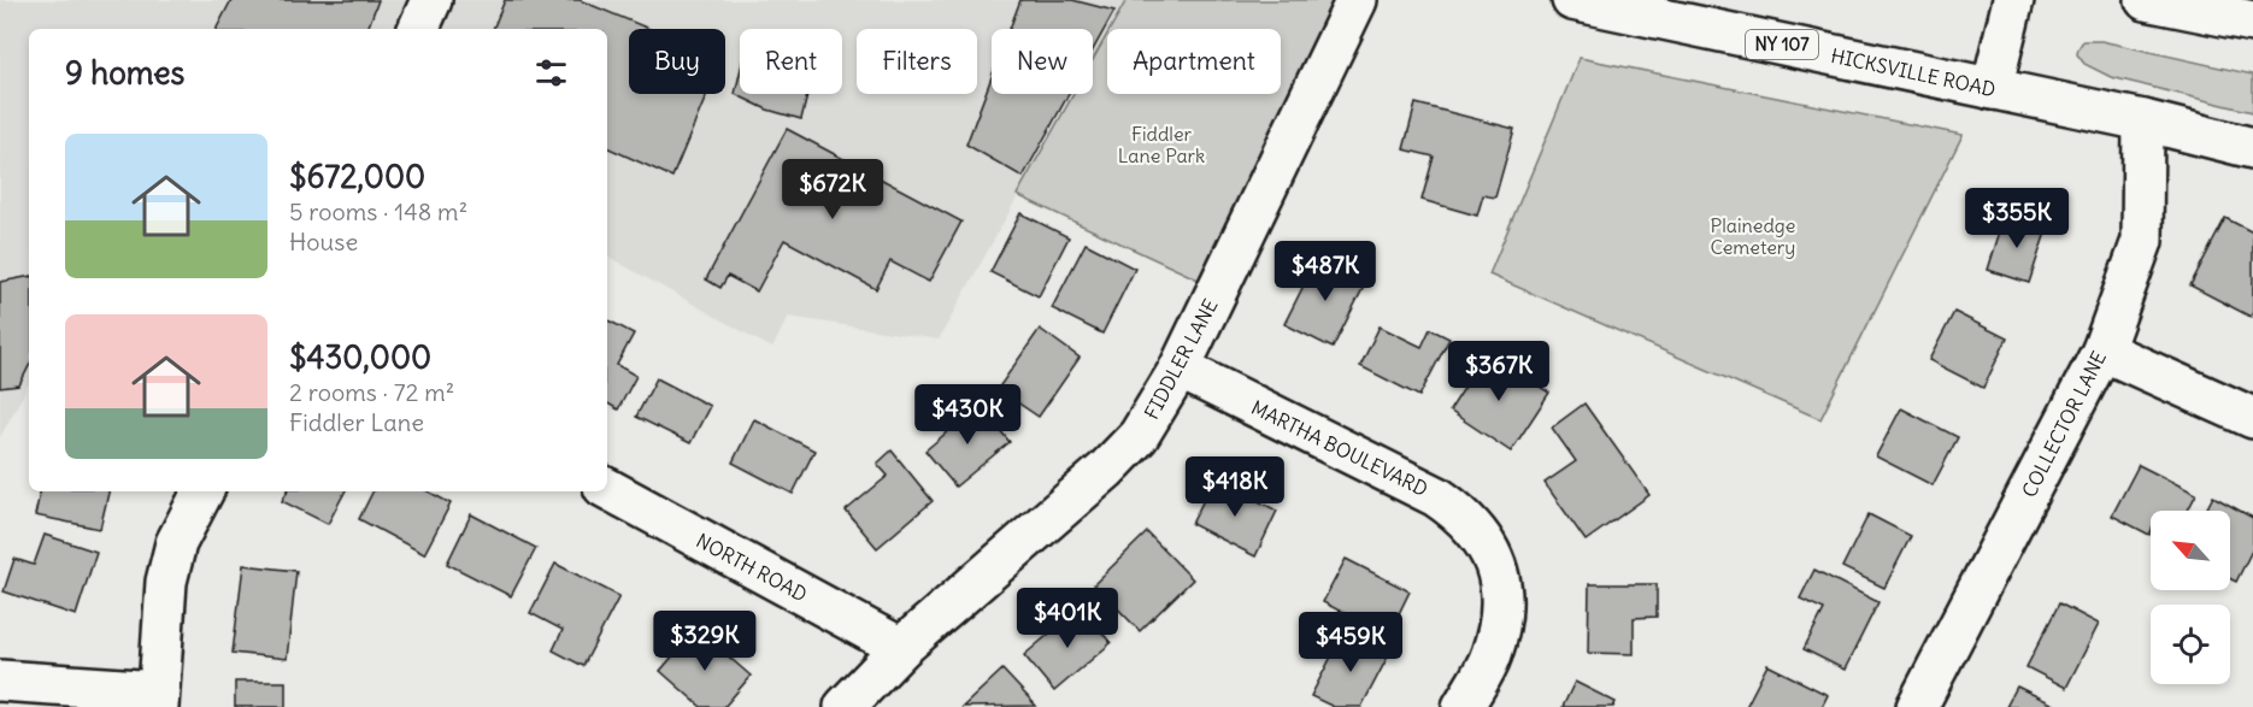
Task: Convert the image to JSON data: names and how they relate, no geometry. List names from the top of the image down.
{
  "streets": {
    "street": [
      "NY 107",
      "HICKSVILLE ROAD",
      "FIDDLER LANE",
      "COLLECTOR LANE",
      "MARTHA BOULEVARD",
      "NORTH ROAD"
    ]
  },
  "crossings": [
    ["HICKSVILLE ROAD", "COLLECTOR LANE"],
    ["FIDDLER LANE", "MARTHA BOULEVARD"],
    ["FIDDLER LANE", "NORTH ROAD"]
  ],
  "parks": ["Fiddler Lane Park", "Plainedge Cemetery"],
  "north": "top left",
  "page": {
    "chip": [
      "Buy",
      "Rent",
      "Filters",
      "New",
      "Apartment"
    ],
    "heading": "9 homes",
    "list": [
      {
        "name": "$672,000",
        "note": "5 rooms · 148 m² · House"
      },
      {
        "name": "$430,000",
        "note": "2 rooms · 72 m² · Fiddler Lane"
      }
    ],
    "price": [
      "$672K",
      "$355K",
      "$487K",
      "$367K",
      "$430K",
      "$418K",
      "$401K",
      "$329K",
      "$459K"
    ]
  }
}
